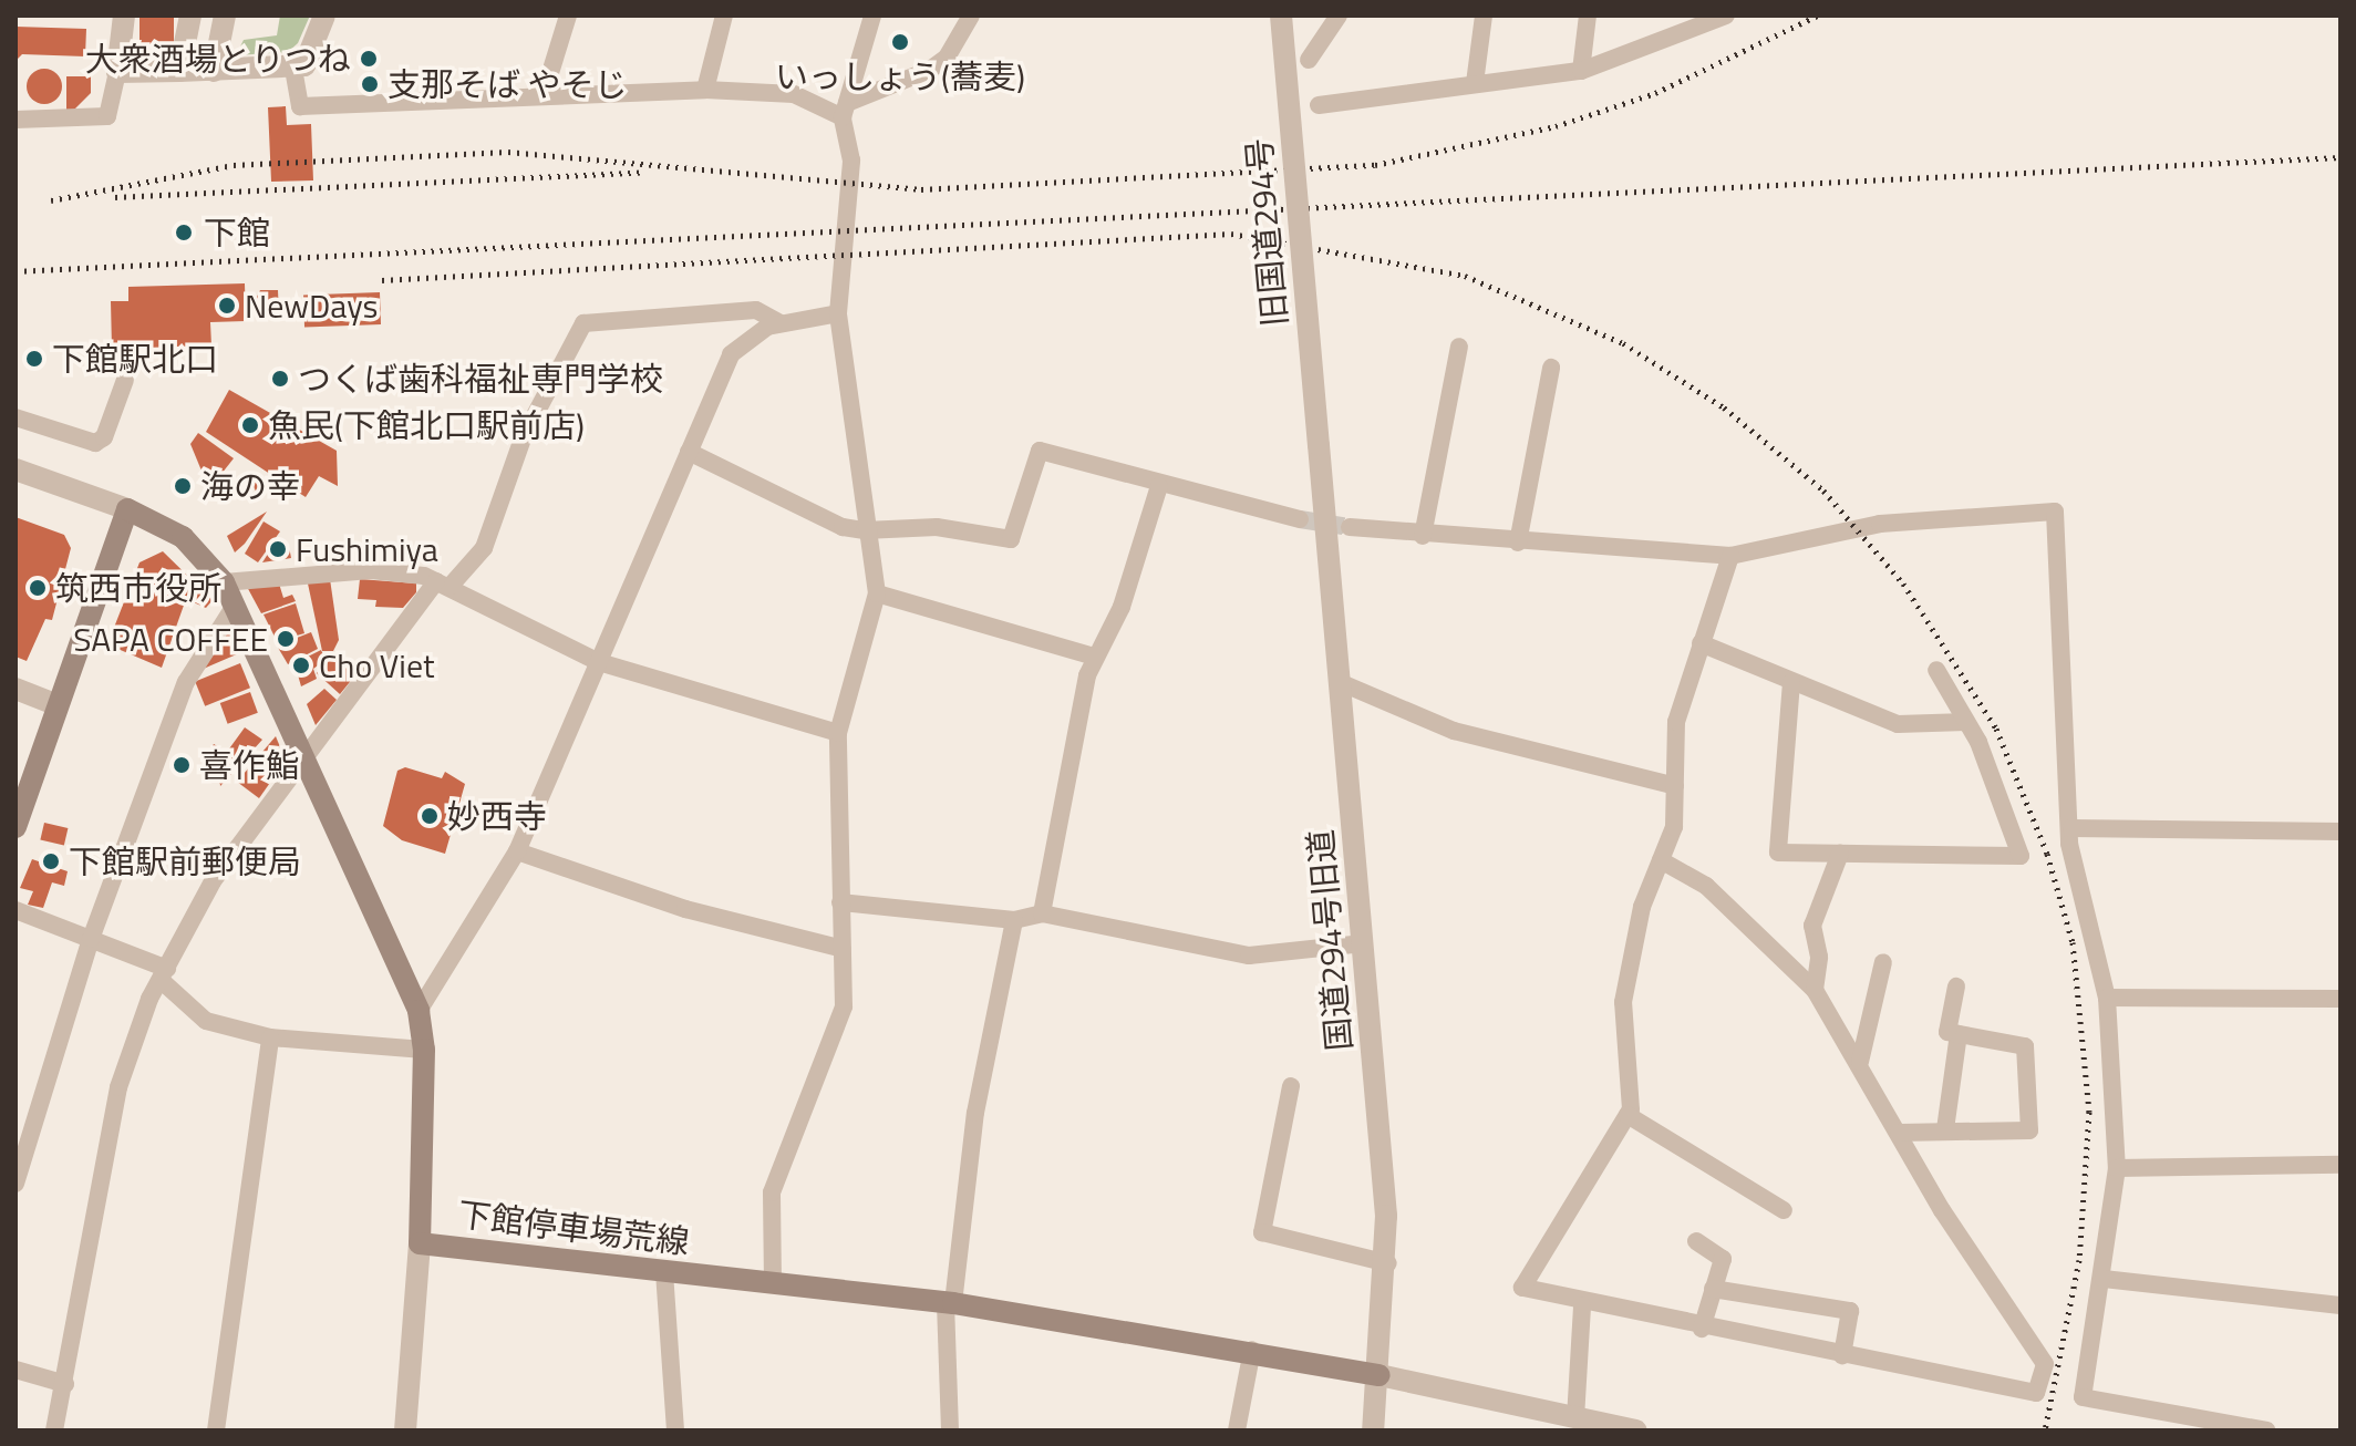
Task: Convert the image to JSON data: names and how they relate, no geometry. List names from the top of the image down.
{
  "streets": {
    "main road": ["下館停車場荒線"],
    "street": ["旧国道294号", "国道294号旧道"]
  },
  "crossings": [
    ["旧国道294号", "国道294号旧道"],
    ["国道294号旧道", "下館停車場荒線"]
  ],
  "places": [
    "いっしょう(蕎麦)",
    "大衆酒場とりつね",
    "支那そば やそじ",
    "下館",
    "NewDays",
    "下館駅北口",
    "つくば歯科福祉専門学校",
    "魚民(下館北口駅前店)",
    "海の幸",
    "Fushimiya",
    "筑西市役所",
    "SAPA COFFEE",
    "Cho Viet",
    "喜作鮨",
    "妙西寺",
    "下館駅前郵便局"
  ]
}
